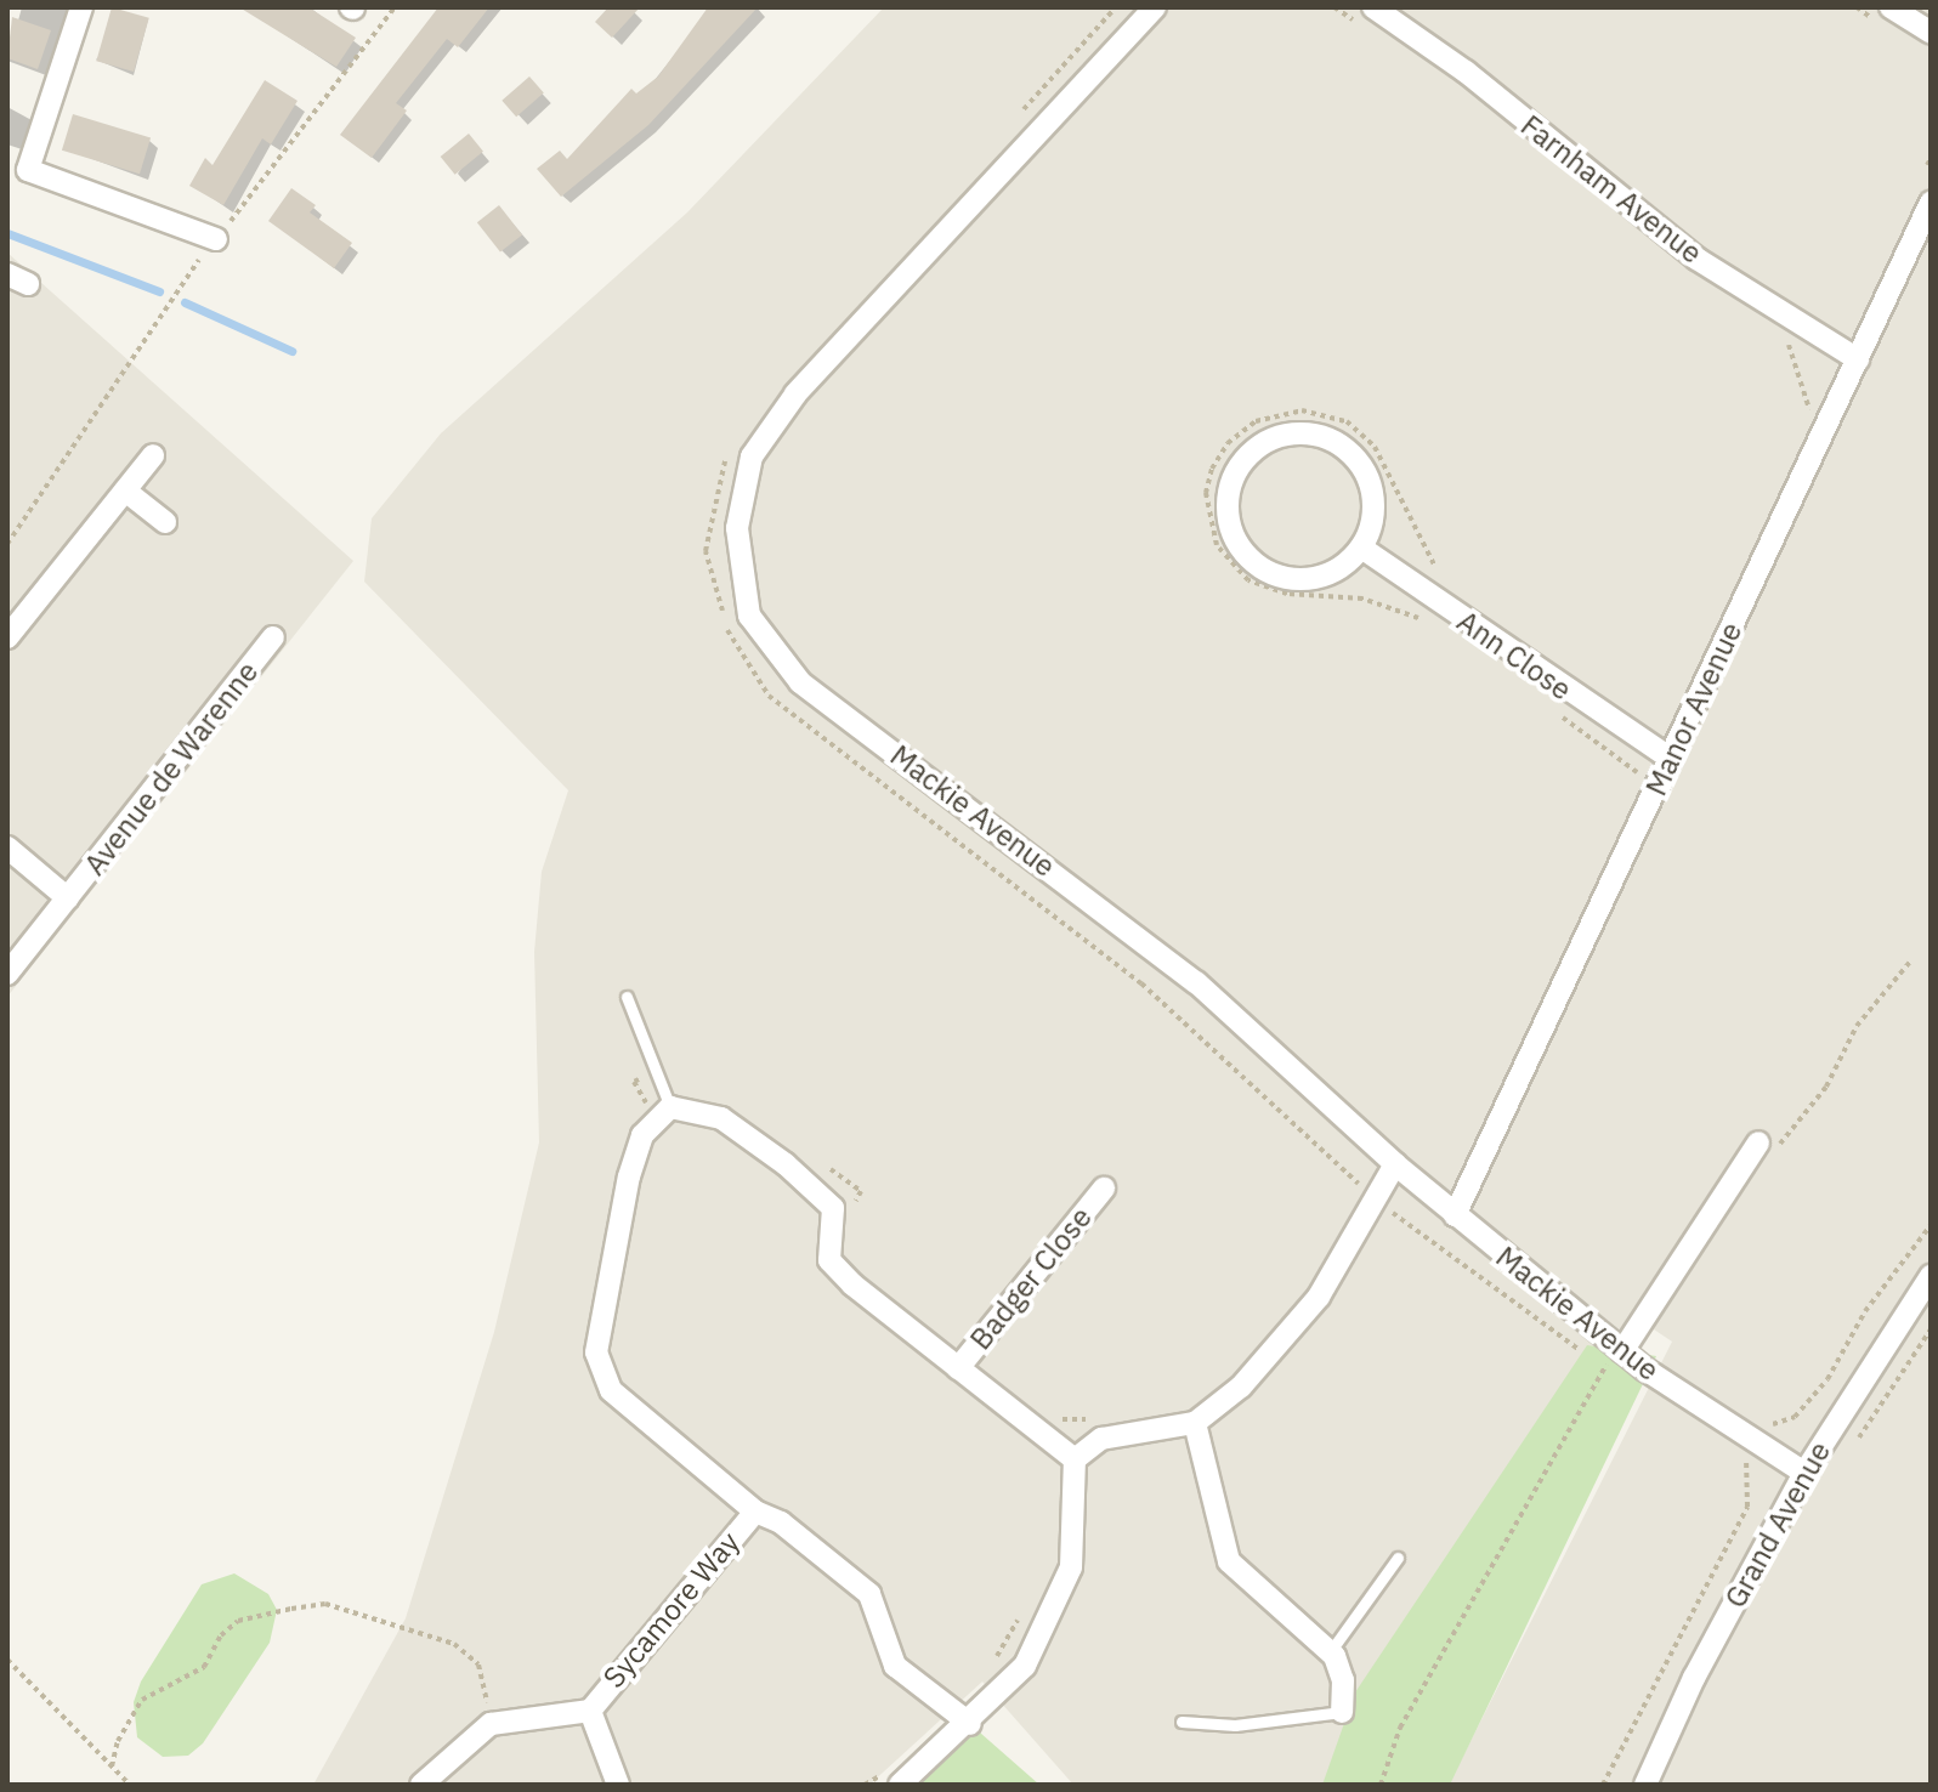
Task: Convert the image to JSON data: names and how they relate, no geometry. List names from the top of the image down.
{
  "streets": {
    "street": [
      "Farnham Avenue",
      "Ann Close",
      "Manor Avenue",
      "Avenue de Warenne",
      "Mackie Avenue",
      "Badger Close",
      "Grand Avenue",
      "Sycamore Way"
    ]
  },
  "crossings": [
    ["Farnham Avenue", "Manor Avenue"],
    ["Ann Close", "Manor Avenue"],
    ["Manor Avenue", "Mackie Avenue"],
    ["Mackie Avenue", "Grand Avenue"]
  ]
}
